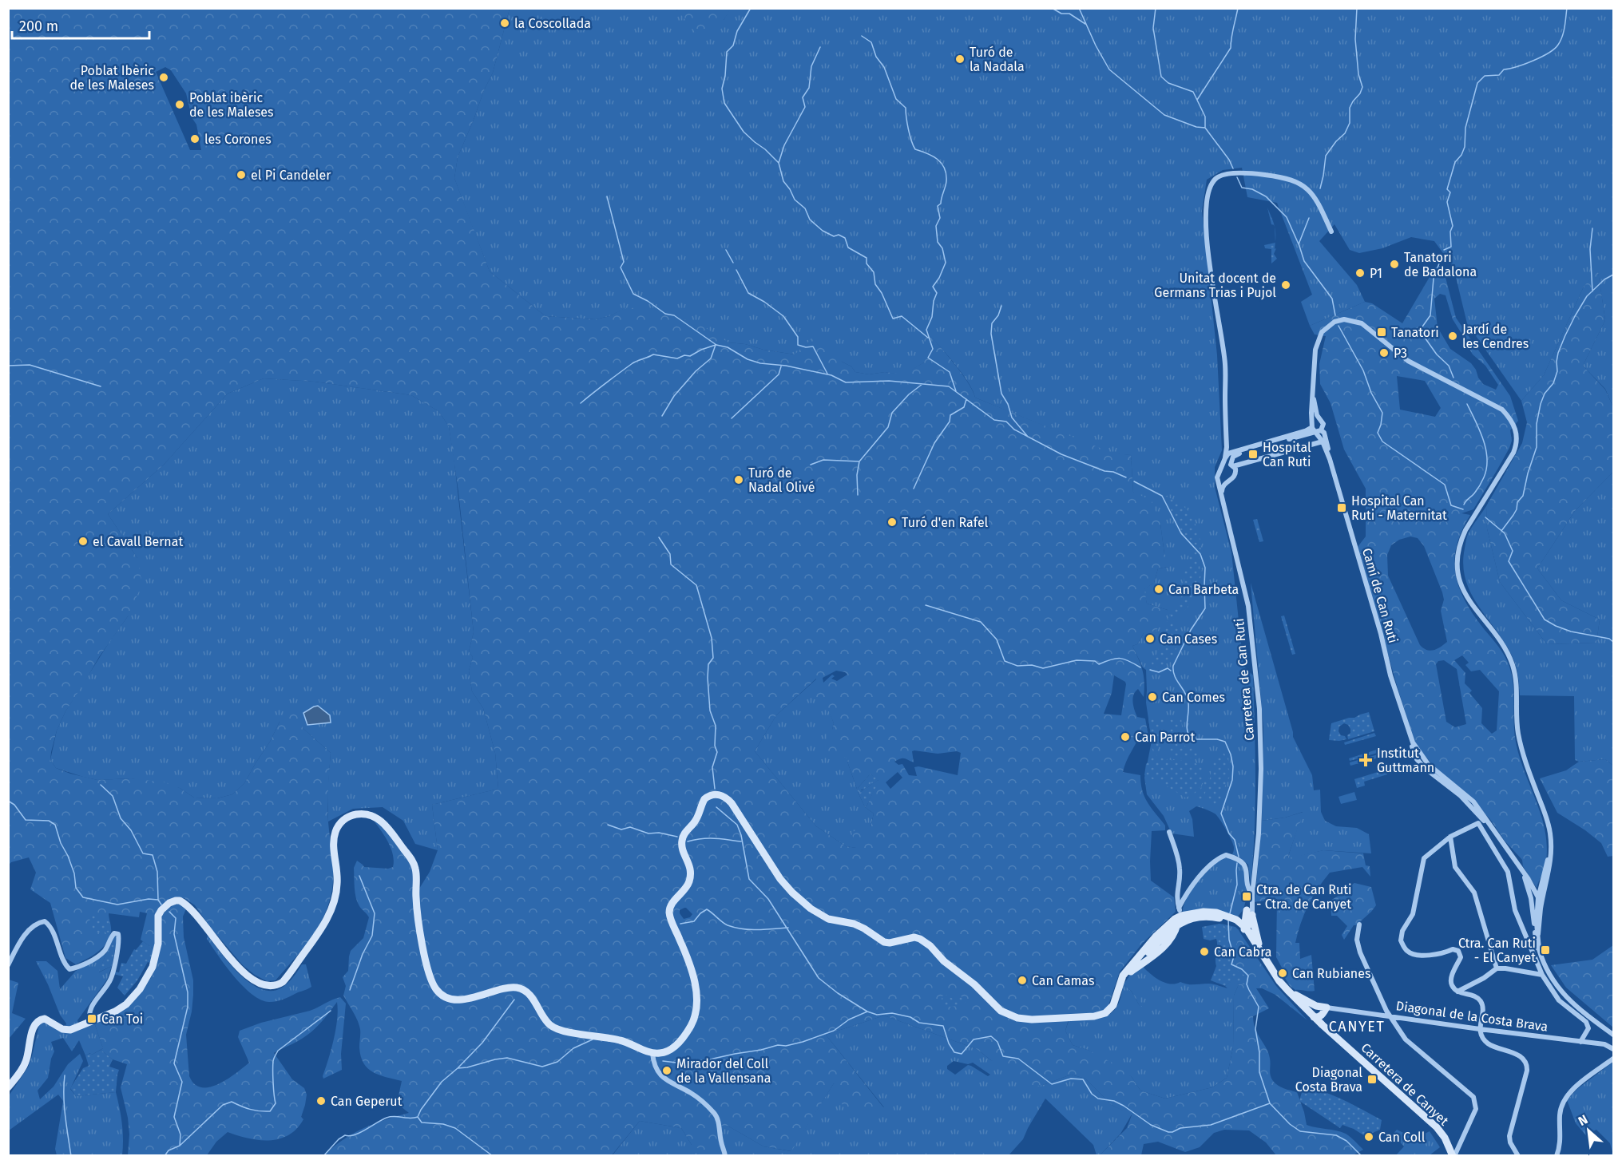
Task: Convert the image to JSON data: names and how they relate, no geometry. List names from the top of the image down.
{
  "streets": {
    "street": [
      "Camí de Can Ruti",
      "Carretera de Can Ruti",
      "Diagonal de la Costa Brava",
      "Carretera de Canyet"
    ]
  },
  "districts": ["CANYET"],
  "places": {
    "other": [
      "la Coscollada",
      "Turó de la Nadala",
      "Poblat Ibèric de les Maleses",
      "Poblat ibèric de les Maleses",
      "les Corones",
      "el Pi Candeler",
      "Tanatori de Badalona",
      "P1",
      "Unitat docent de Germans Trias i Pujol",
      "Jardí de les Cendres",
      "P3",
      "Turó de Nadal Olivé",
      "Turó d'en Rafel",
      "el Cavall Bernat",
      "Can Barbeta",
      "Can Cases",
      "Can Comes",
      "Can Parrot",
      "Can Cabra",
      "Can Rubianes",
      "Can Camas",
      "Mirador del Coll de la Vallensana",
      "Can Geperut",
      "Can Coll"
    ],
    "transit": [
      "Tanatori",
      "Hospital Can Ruti",
      "Hospital Can Ruti - Maternitat",
      "Ctra. de Can Ruti - Ctra. de Canyet",
      "Ctra. Can Ruti - El Canyet",
      "Can Toi",
      "Diagonal Costa Brava"
    ],
    "health": ["Institut Guttmann"]
  },
  "scale_bar": "200 m",
  "north": "top left"
}
